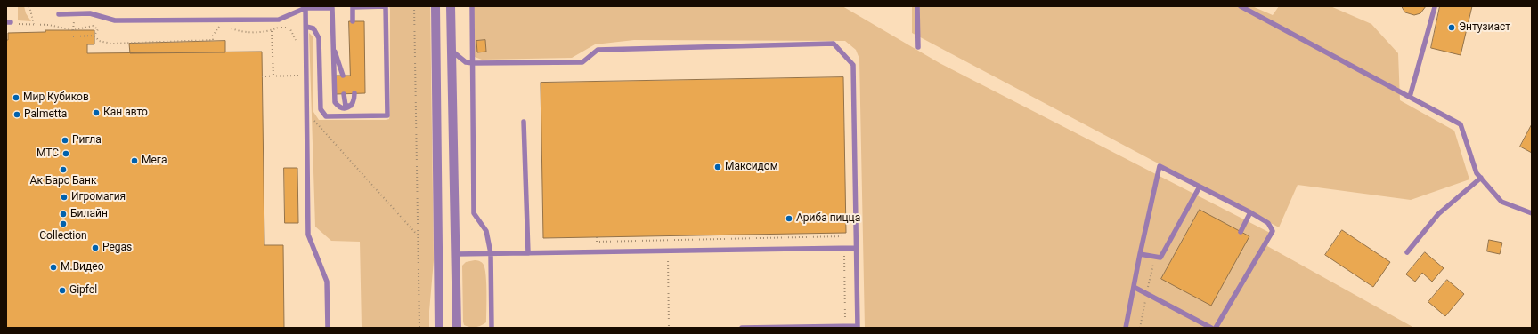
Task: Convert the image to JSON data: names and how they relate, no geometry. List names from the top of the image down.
{
  "places": [
    "Энтузиаст",
    "Мир Кубиков",
    "Кан авто",
    "Palmetta",
    "Ригла",
    "МТС",
    "Мега",
    "Максидом",
    "Ак Барс Банк",
    "Игромагия",
    "Билайн",
    "Ариба пицца",
    "Collection",
    "Pegas",
    "М.Видео",
    "Gipfel"
  ]
}
